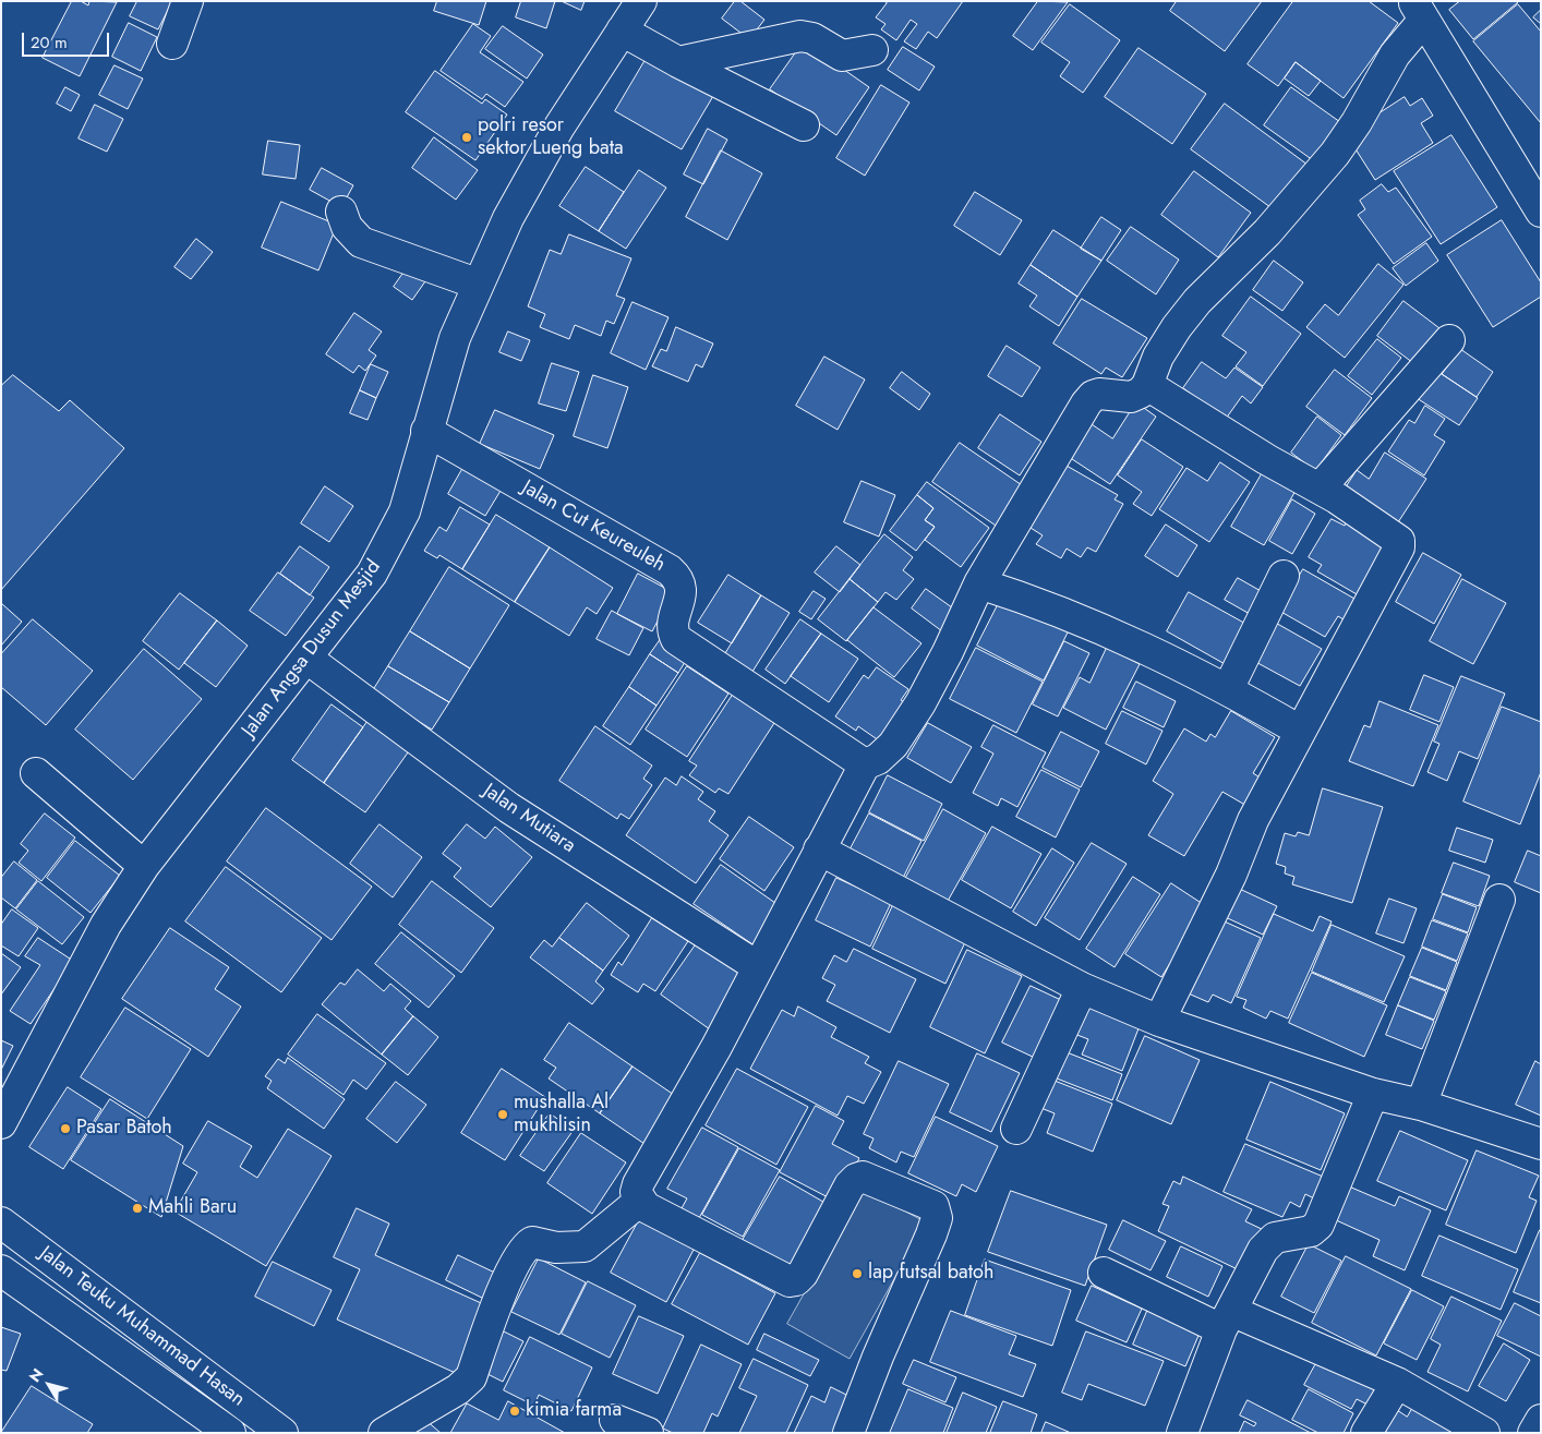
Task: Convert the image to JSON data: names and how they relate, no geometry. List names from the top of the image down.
{
  "streets": {
    "main road": [
      "Jalan Cut Keureuleh",
      "Jalan Angsa Dusun Mesjid",
      "Jalan Mutiara",
      "Jalan Teuku Muhammad Hasan"
    ]
  },
  "crossings": [
    ["Jalan Cut Keureuleh", "Jalan Angsa Dusun Mesjid"],
    ["Jalan Angsa Dusun Mesjid", "Jalan Mutiara"]
  ],
  "places": [
    "polri resor sektor Lueng bata",
    "mushalla Al mukhlisin",
    "Pasar Batoh",
    "Mahli Baru",
    "lap futsal batoh",
    "kimia farma"
  ],
  "scale_bar": "20 m",
  "north": "top left"
}
